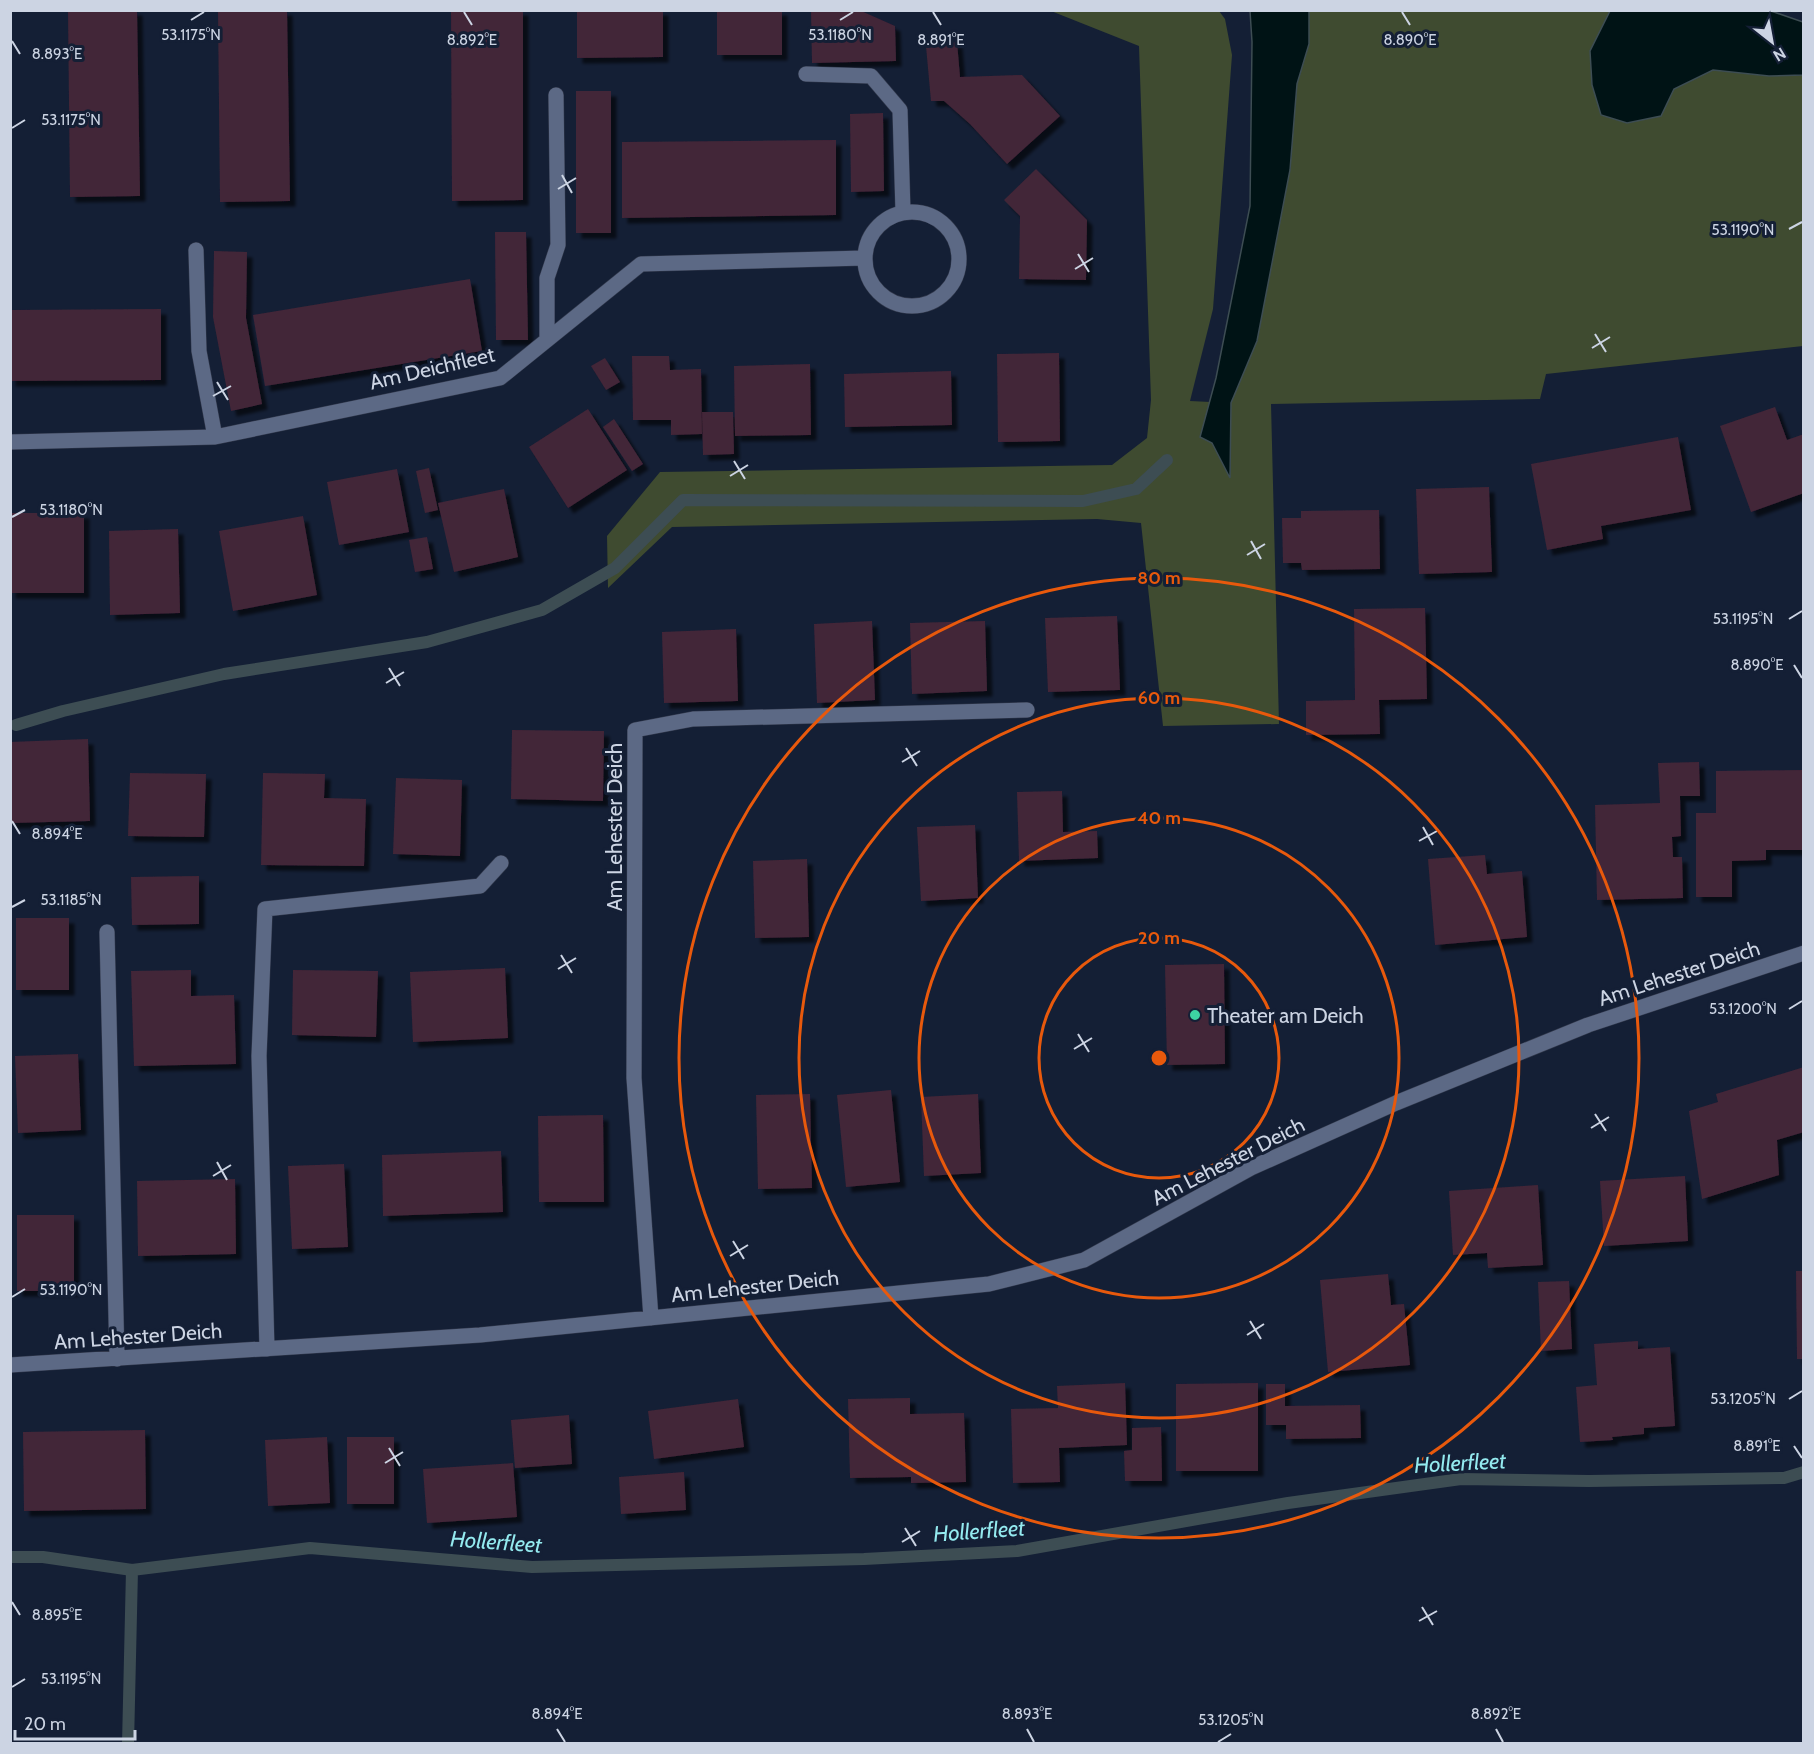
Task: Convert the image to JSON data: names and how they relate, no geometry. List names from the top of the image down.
{
  "streets": {
    "street": ["Am Deichfleet", "Am Lehester Deich"]
  },
  "water": ["Hollerfleet"],
  "places": ["Theater am Deich"],
  "scale_bar": "20 m",
  "north": "bottom right",
  "coordinates": [
    "53.1180°N",
    "53.1175°N",
    "8.892°E",
    "8.891°E",
    "8.890°E",
    "8.893°E",
    "53.1190°N",
    "53.1195°N",
    "8.894°E",
    "53.1185°N",
    "53.1200°N",
    "53.1205°N",
    "8.895°E"
  ],
  "rings": [
    "80 m",
    "60 m",
    "40 m",
    "20 m"
  ]
}
